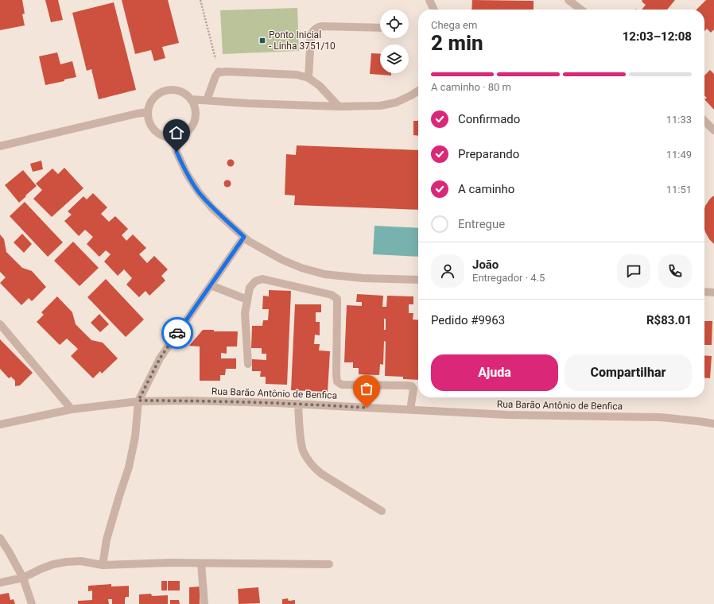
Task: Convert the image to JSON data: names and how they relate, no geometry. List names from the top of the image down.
{
  "streets": {
    "street": ["Rua Barão Antônio de Benfica"]
  },
  "places": {
    "transit": ["Ponto Inicial - Linha 3751/10"]
  },
  "page": {
    "heading": ["2 min", "Chega em", "12:03–12:08"],
    "panel": [
      "João",
      "Entregador · 4.5",
      "Pedido #9963",
      "R$83.01"
    ],
    "bar": "A caminho · 80 m",
    "list": [
      ["Confirmado", "11:33"],
      ["Preparando", "11:49"],
      ["A caminho", "11:51"],
      "Entregue"
    ],
    "buttons": ["Ajuda", "Compartilhar"]
  }
}
